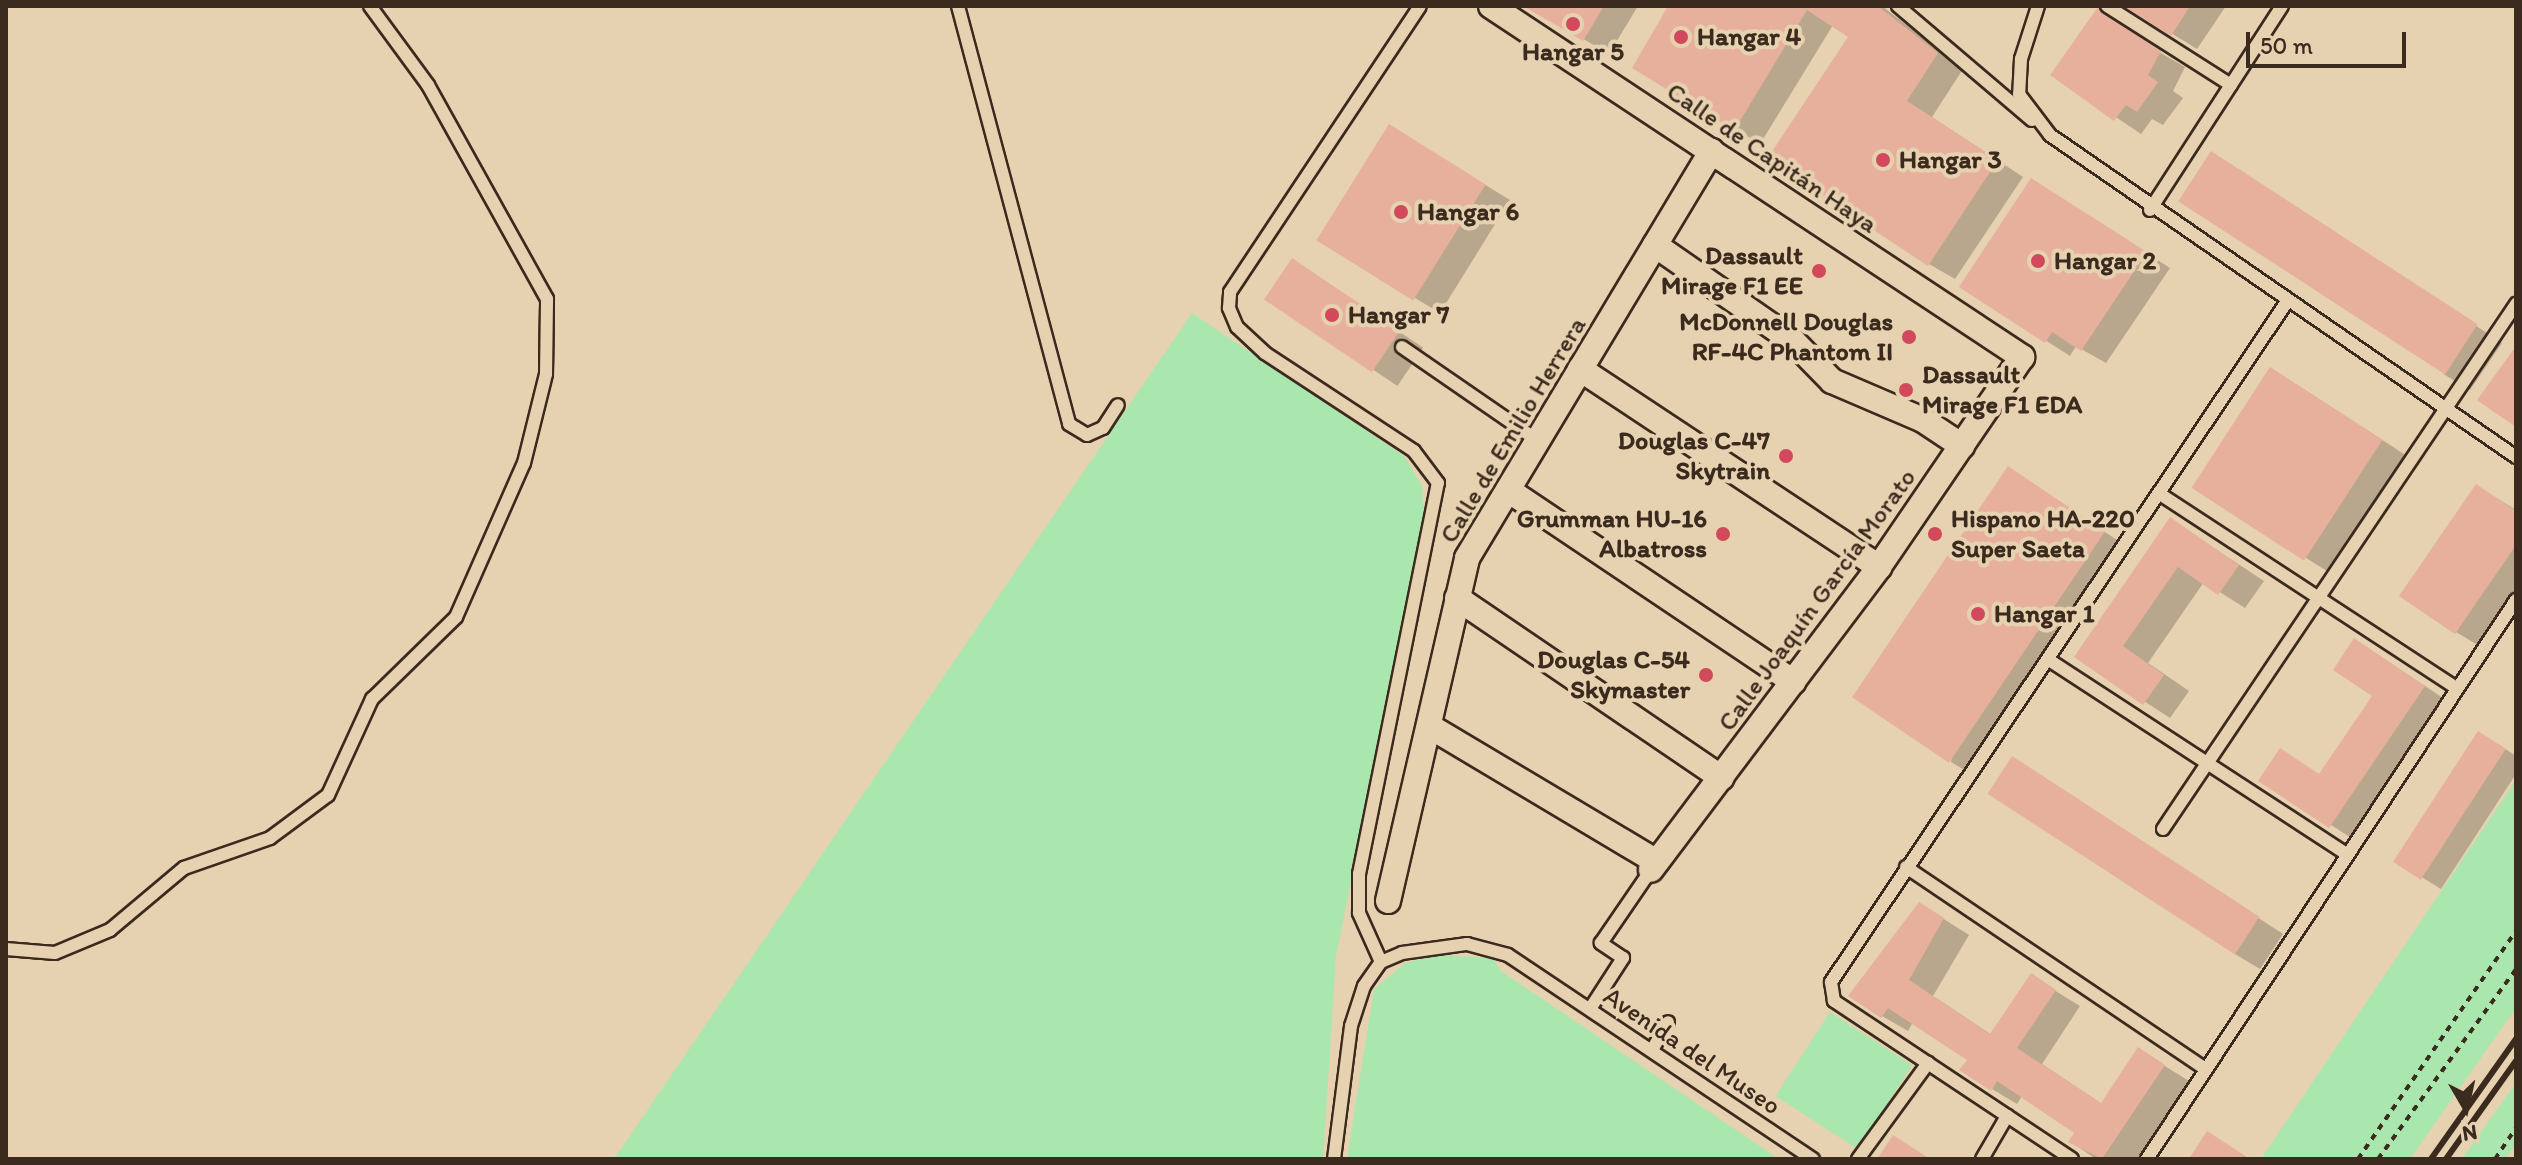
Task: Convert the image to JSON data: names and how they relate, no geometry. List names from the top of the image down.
{
  "streets": {
    "street": ["Calle de Capitán Haya", "Calle de Emilio Herrera", "Calle Joaquín García Morato"],
    "lane": ["Avenida del Museo"]
  },
  "crossings": [
    ["Calle de Capitán Haya", "Calle de Emilio Herrera"],
    ["Calle de Capitán Haya", "Calle Joaquín García Morato"]
  ],
  "places": [
    "Hangar 5",
    "Hangar 4",
    "Hangar 3",
    "Hangar 6",
    "Hangar 2",
    "Dassault Mirage F1 EE",
    "Hangar 7",
    "McDonnell Douglas RF-4C Phantom II",
    "Dassault Mirage F1 EDA",
    "Douglas C-47 Skytrain",
    "Grumman HU-16 Albatross",
    "Hispano HA-220 Super Saeta",
    "Hangar 1",
    "Douglas C-54 Skymaster"
  ],
  "scale_bar": "50 m",
  "north": "bottom"
}
